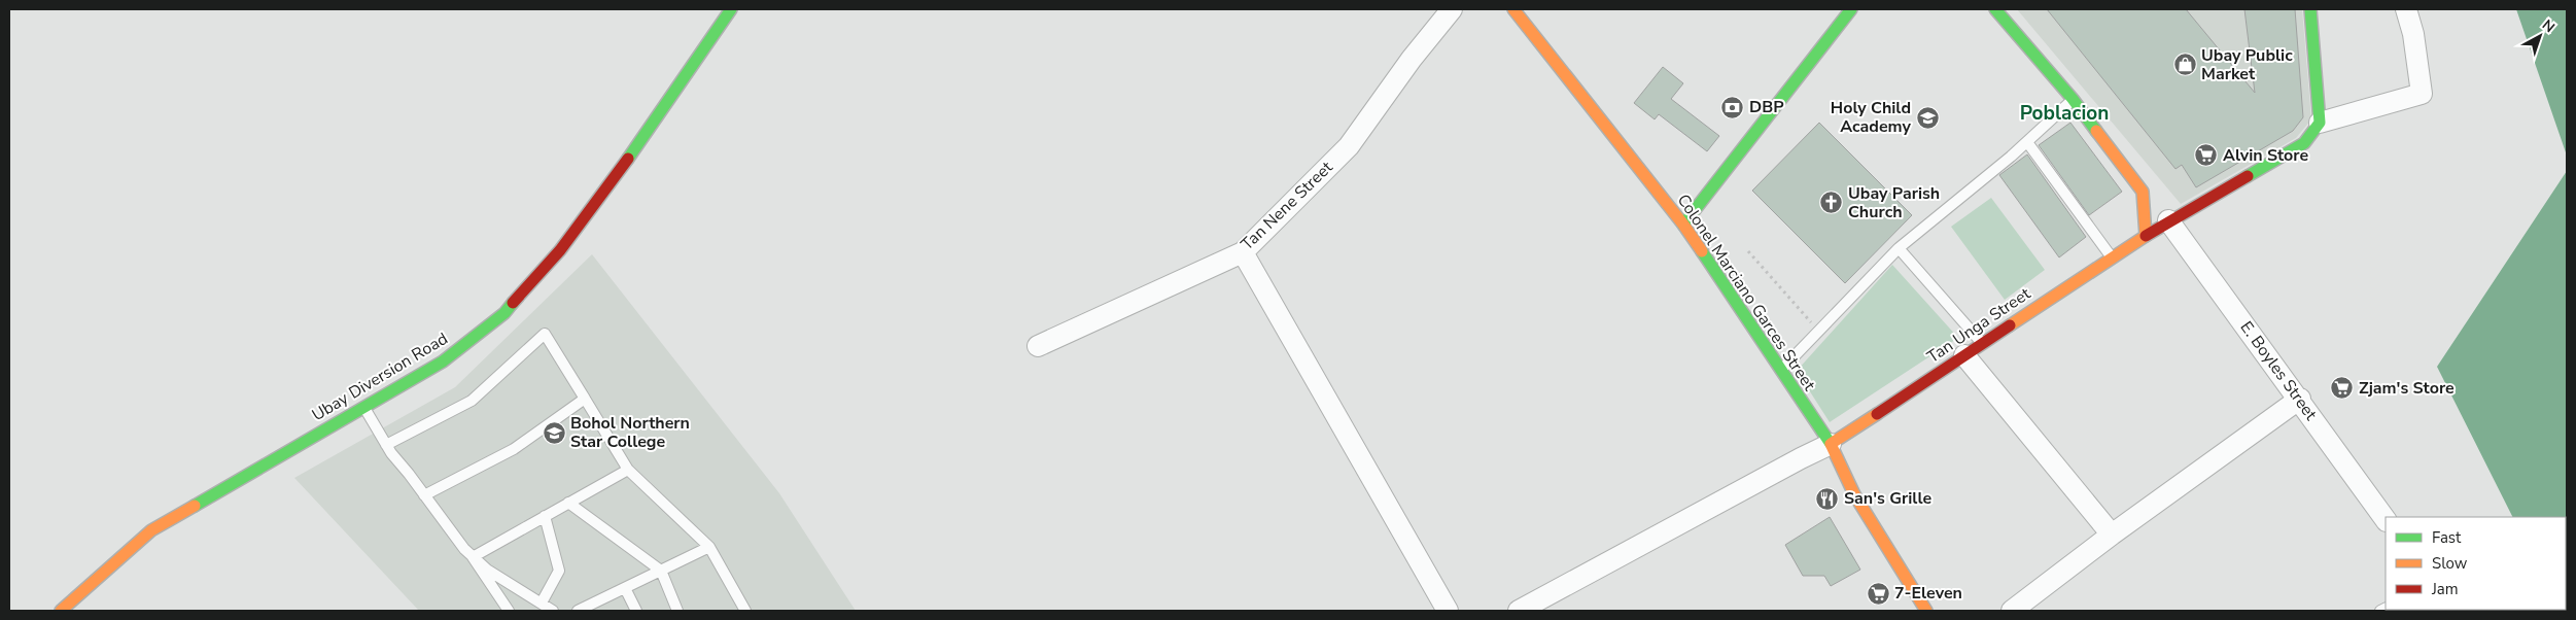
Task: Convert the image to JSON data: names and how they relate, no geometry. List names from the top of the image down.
{
  "streets": {
    "street": [
      "Tan Nene Street",
      "Colonel Marciano Garces Street",
      "Tan Unga Street",
      "E. Boyles Street",
      "Ubay Diversion Road"
    ]
  },
  "crossings": [
    ["Colonel Marciano Garces Street", "Tan Unga Street"],
    ["Tan Unga Street", "E. Boyles Street"]
  ],
  "districts": ["Poblacion"],
  "places": {
    "shop": ["Ubay Public Market"],
    "bank": ["DBP"],
    "school or university": ["Holy Child Academy", "Bohol Northern Star College"],
    "supermarket": ["Alvin Store", "Zjam's Store", "7-Eleven"],
    "church": ["Ubay Parish Church"],
    "restaurant": ["San's Grille"]
  },
  "legend": ["Fast", "Slow", "Jam"],
  "north": "top right"
}
